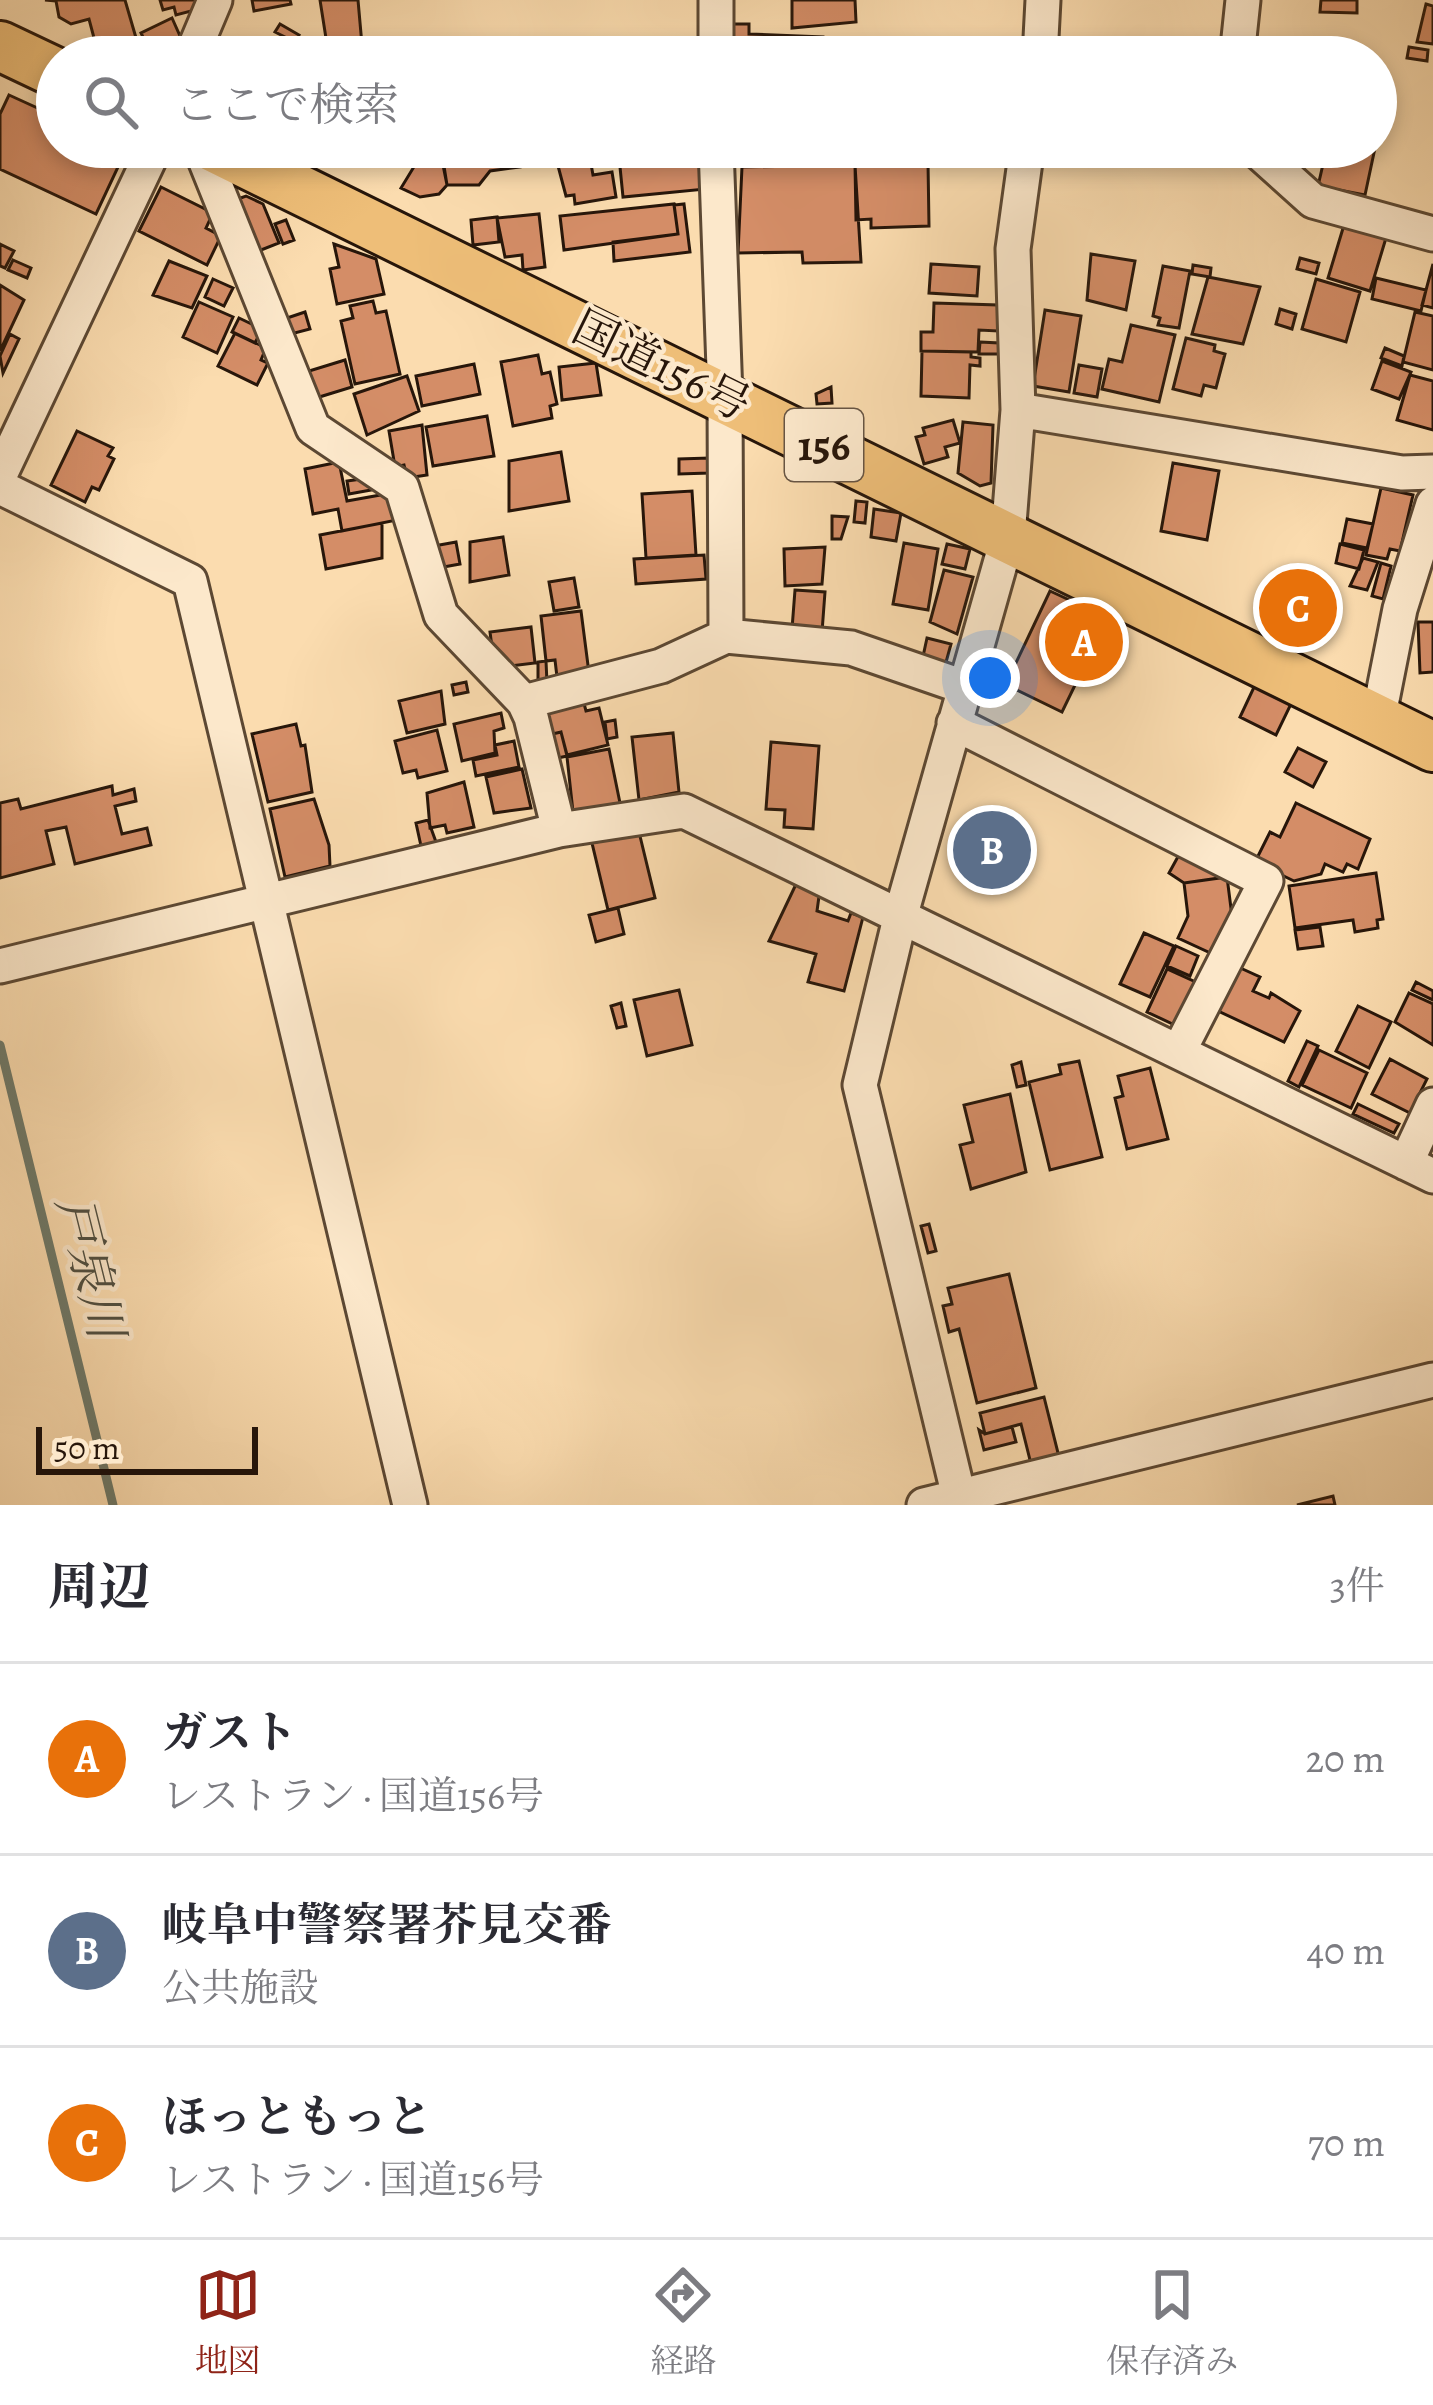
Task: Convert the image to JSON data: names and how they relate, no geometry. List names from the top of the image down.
{
  "streets": {
    "highway": ["国道156号", "156"]
  },
  "water": ["戸泉川"],
  "scale_bar": "50 m",
  "page": {
    "search": "ここで検索",
    "pins": ["C", "A", "B"],
    "scale": "50 m",
    "heading": ["周辺", "3件"],
    "list": [
      {
        "mark": "A",
        "name": "ガスト",
        "note": "レストラン · 国道156号",
        "value": "20 m"
      },
      {
        "mark": "B",
        "name": "岐阜中警察署芥見交番",
        "note": "公共施設",
        "value": "40 m"
      },
      {
        "mark": "C",
        "name": "ほっともっと",
        "note": "レストラン · 国道156号",
        "value": "70 m"
      }
    ],
    "nav": ["地図", "経路", "保存済み"]
  }
}
